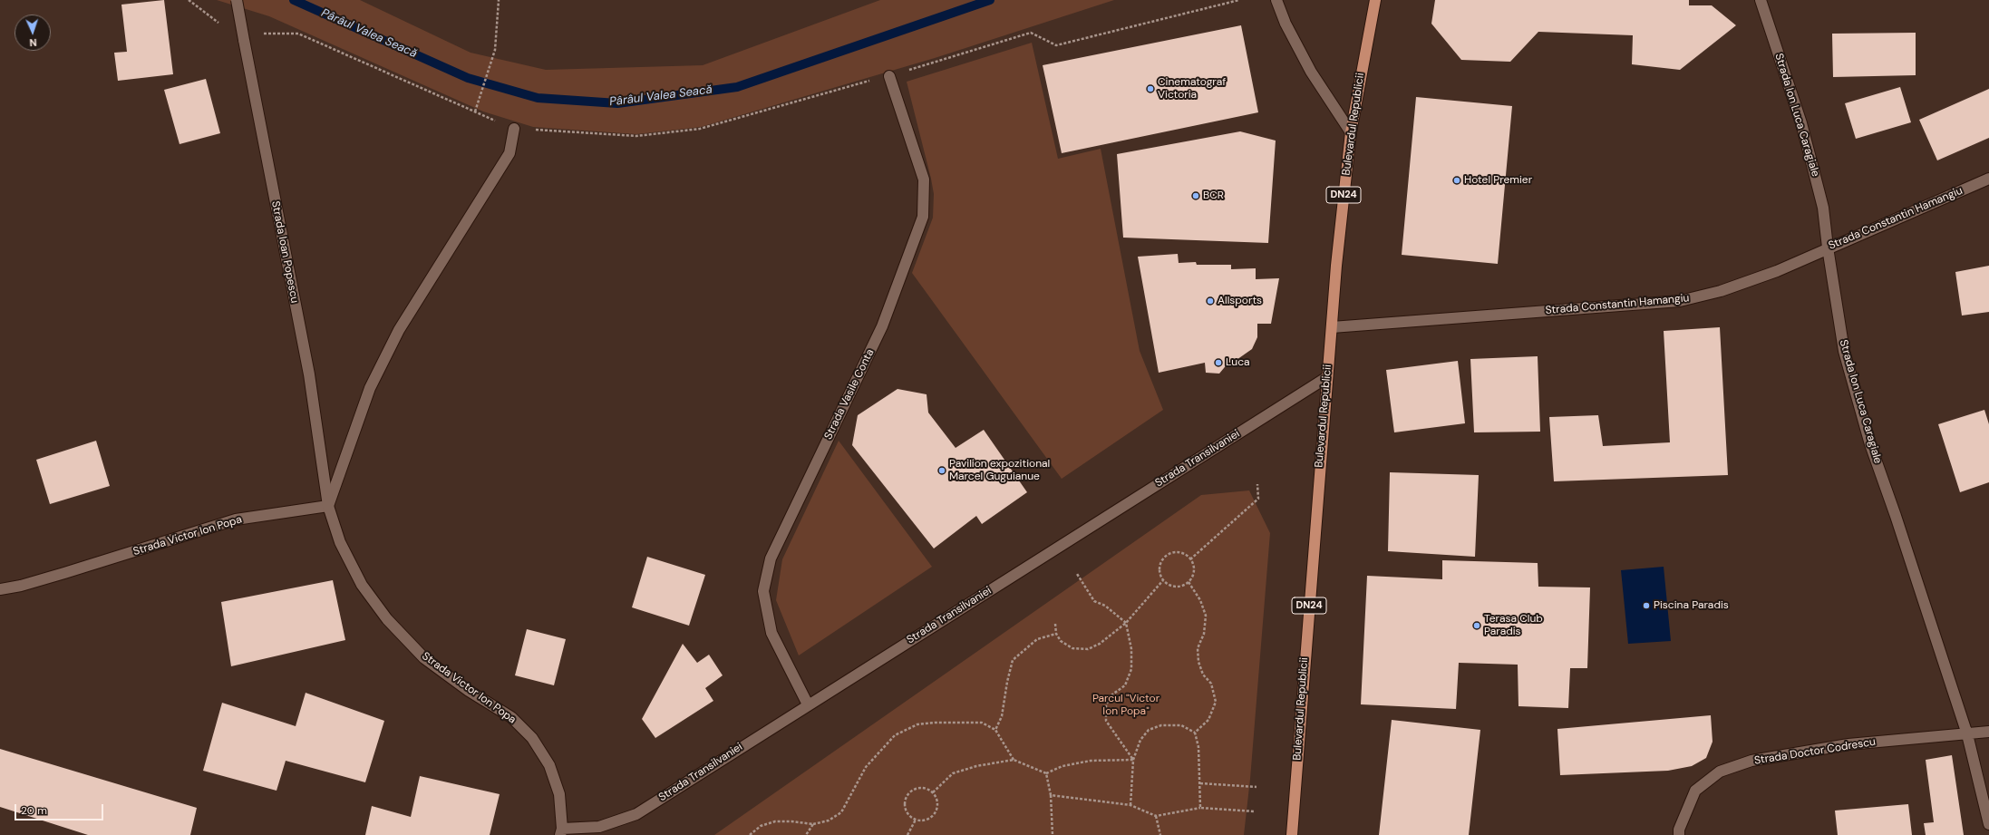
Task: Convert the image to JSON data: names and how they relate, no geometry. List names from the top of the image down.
{
  "streets": {
    "main road": ["Bulevardul Republicii", "DN24"],
    "street": [
      "Strada Ion Luca Caragiale",
      "Strada Constantin Hamangiu",
      "Strada Ioan Popescu",
      "Strada Vasile Conta",
      "Strada Transilvaniei",
      "Strada Victor Ion Popa",
      "Strada Doctor Codrescu"
    ]
  },
  "crossings": [
    ["Strada Ion Luca Caragiale", "Strada Constantin Hamangiu"],
    ["Strada Ion Luca Caragiale", "Strada Doctor Codrescu"],
    ["Bulevardul Republicii", "Strada Constantin Hamangiu"],
    ["Bulevardul Republicii", "Strada Transilvaniei"],
    ["Strada Ioan Popescu", "Strada Victor Ion Popa"],
    ["Strada Vasile Conta", "Strada Transilvaniei"],
    ["Strada Transilvaniei", "Strada Victor Ion Popa"]
  ],
  "water": ["Pârâul Valea Seacă"],
  "parks": ["Parcul \"Victor Ion Popa\""],
  "places": [
    "Cinematograf Victoria",
    "Hotel Premier",
    "BCR",
    "Allsports",
    "Luca",
    "Pavilion expozitional Marcel Guguianue",
    "Piscina Paradis",
    "Terasa Club Paradis"
  ],
  "scale_bar": "20 m",
  "north": "bottom"
}
